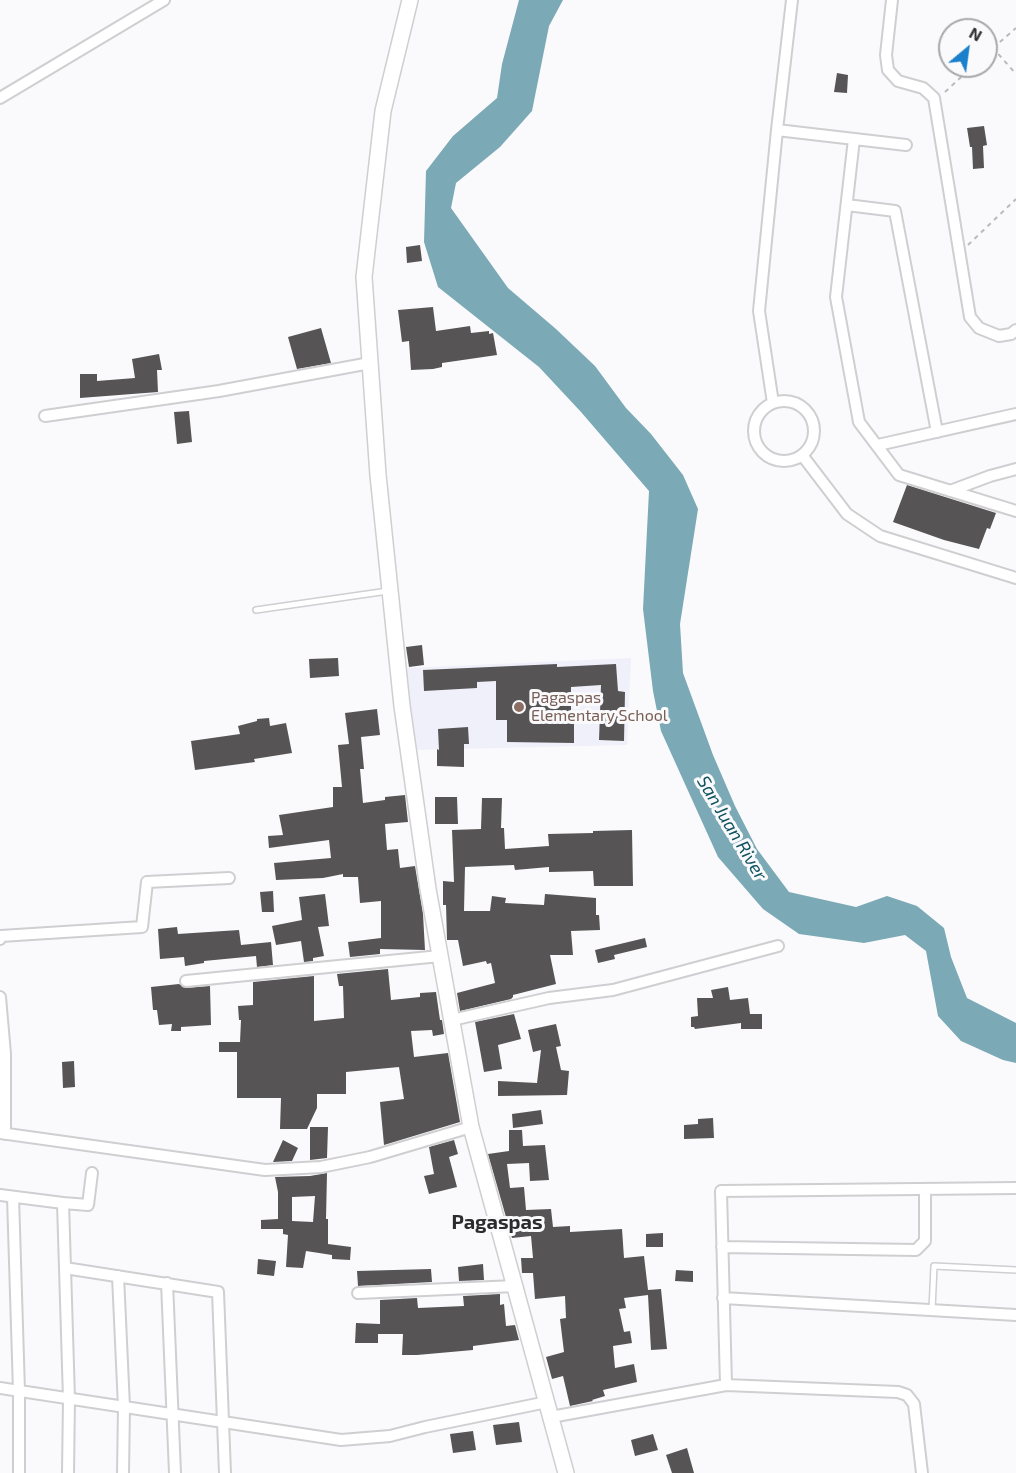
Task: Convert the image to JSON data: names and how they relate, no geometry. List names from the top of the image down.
{
  "districts": ["Pagaspas"],
  "water": ["San Juan River"],
  "places": ["Pagaspas Elementary School"],
  "north": "top right"
}
